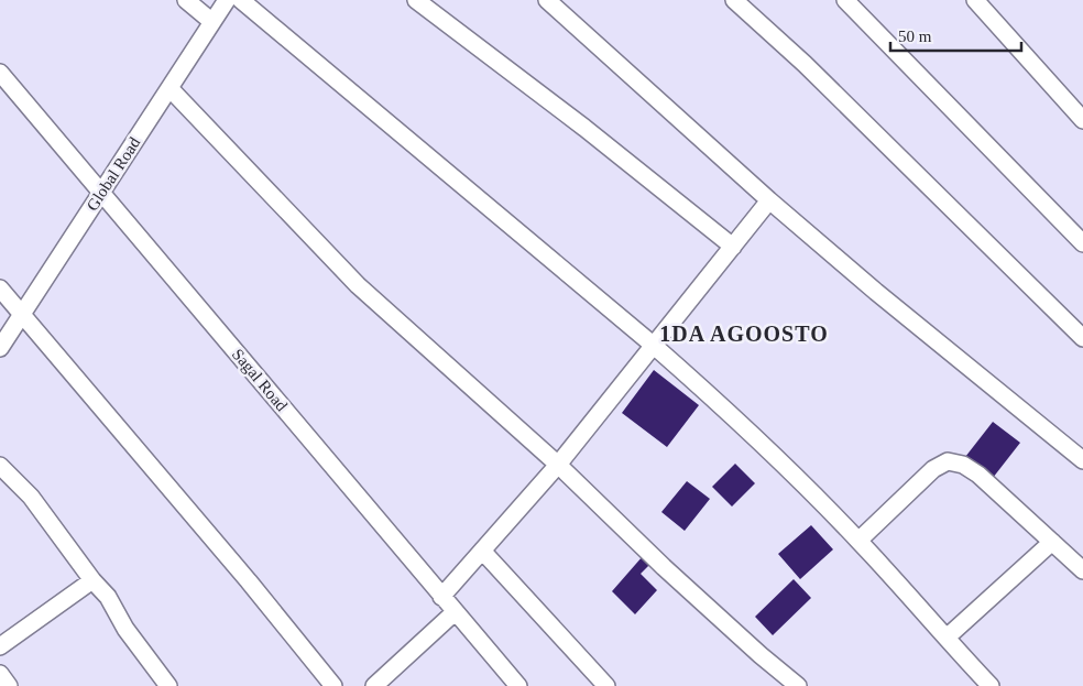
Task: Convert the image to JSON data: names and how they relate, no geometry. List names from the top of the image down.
{
  "streets": {
    "street": ["Global Road", "Sagal Road"]
  },
  "crossings": [
    ["Global Road", "Sagal Road"]
  ],
  "districts": ["1DA AGOOSTO"],
  "scale_bar": "50 m"
}
